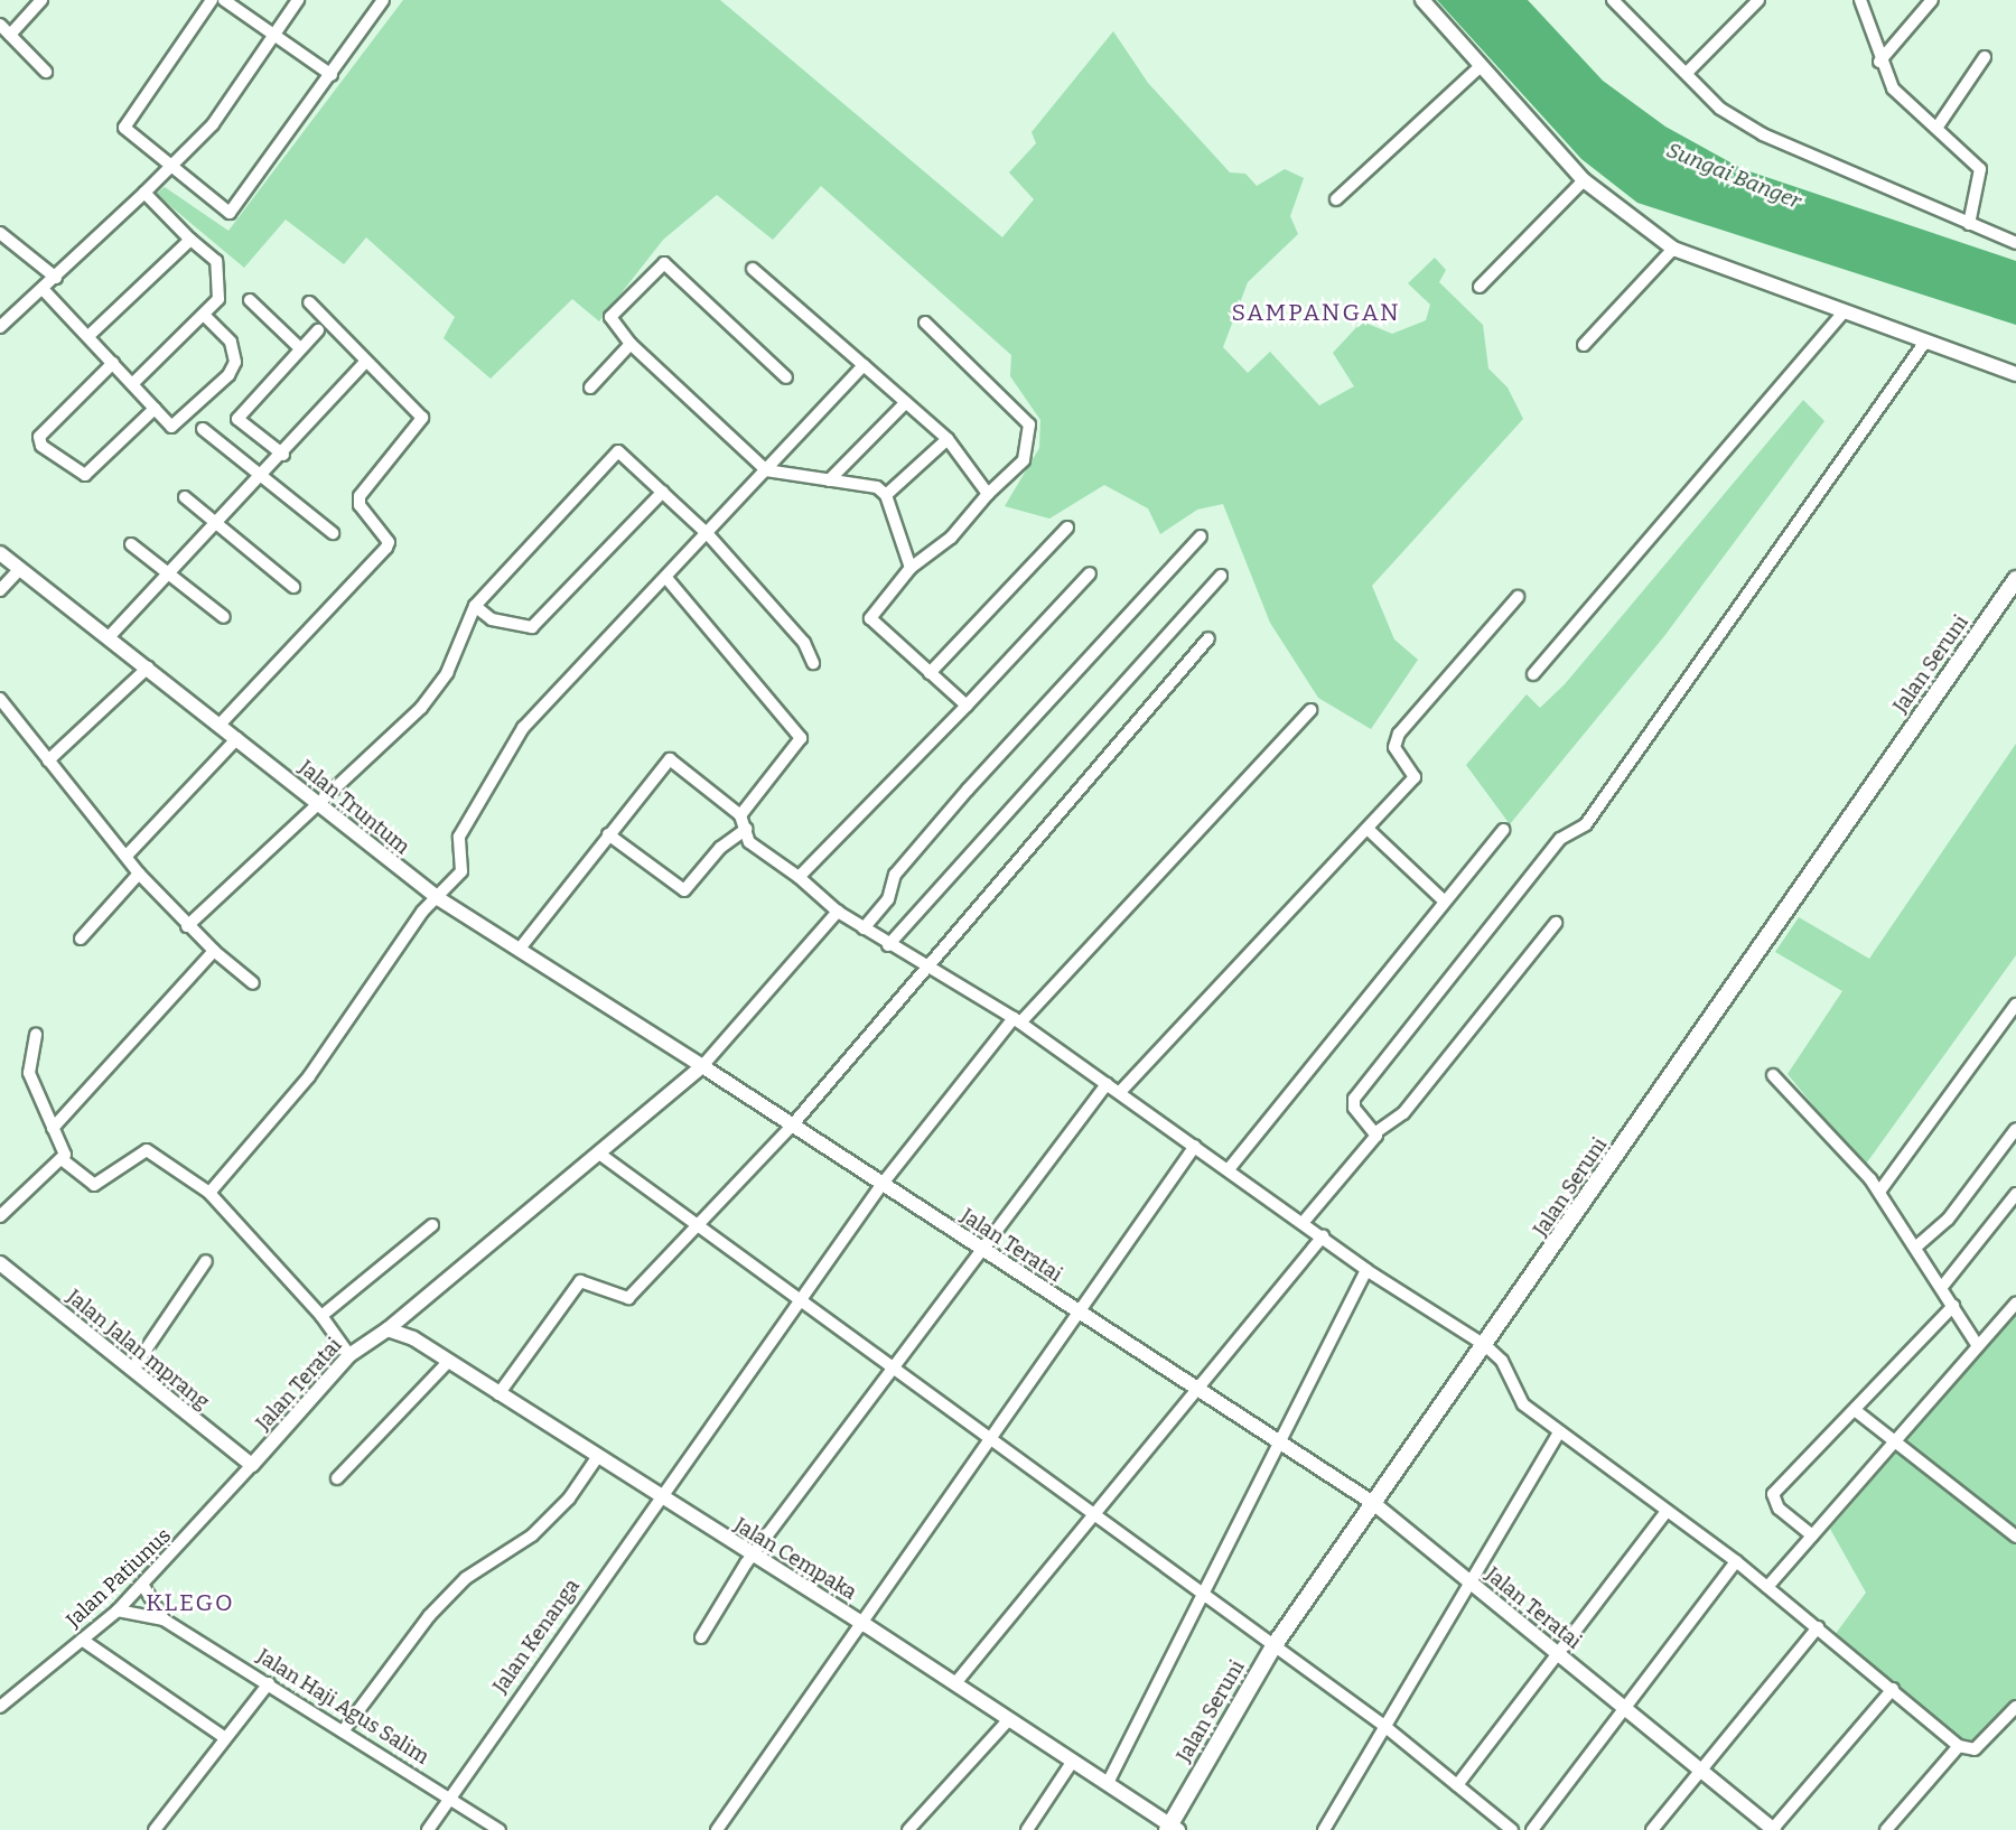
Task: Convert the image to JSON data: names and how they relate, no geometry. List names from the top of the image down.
{
  "streets": {
    "main road": ["Jalan Seruni"],
    "street": [
      "Jalan Truntum",
      "Jalan Teratai",
      "Jalan Jalan mprang",
      "Jalan Cempaka",
      "Jalan Patiunus",
      "Jalan Kenanga",
      "Jalan Haji Agus Salim"
    ]
  },
  "crossings": [
    ["Jalan Seruni", "Jalan Teratai"],
    ["Jalan Seruni", "Jalan Cempaka"],
    ["Jalan Truntum", "Jalan Teratai"],
    ["Jalan Teratai", "Jalan Jalan mprang"],
    ["Jalan Teratai", "Jalan Cempaka"],
    ["Jalan Teratai", "Jalan Patiunus"],
    ["Jalan Teratai", "Jalan Kenanga"],
    ["Jalan Jalan mprang", "Jalan Patiunus"],
    ["Jalan Cempaka", "Jalan Kenanga"],
    ["Jalan Patiunus", "Jalan Haji Agus Salim"],
    ["Jalan Kenanga", "Jalan Haji Agus Salim"]
  ],
  "districts": ["SAMPANGAN", "KLEGO"],
  "water": ["Sungai Banger"]
}
